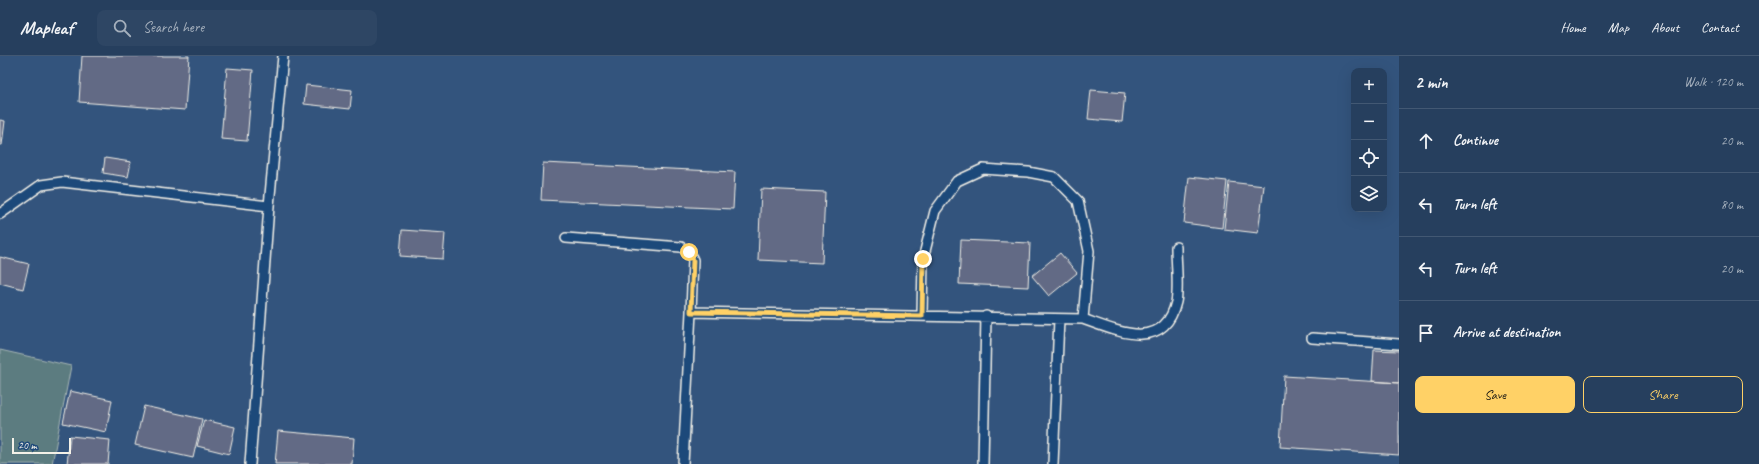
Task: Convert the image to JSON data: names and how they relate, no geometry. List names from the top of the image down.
{
  "scale_bar": "20 m",
  "page": {
    "header": "Mapleaf",
    "search": "Search here",
    "nav": [
      "Home",
      "Map",
      "About",
      "Contact"
    ],
    "heading": ["2 min", "Walk · 120 m"],
    "map_buttons": ["+", "−"],
    "list": [
      ["Continue", "20 m"],
      ["Turn left", "80 m"],
      ["Turn left", "20 m"],
      "Arrive at destination"
    ],
    "buttons": ["Save", "Share"],
    "scale": "20 m"
  }
}
